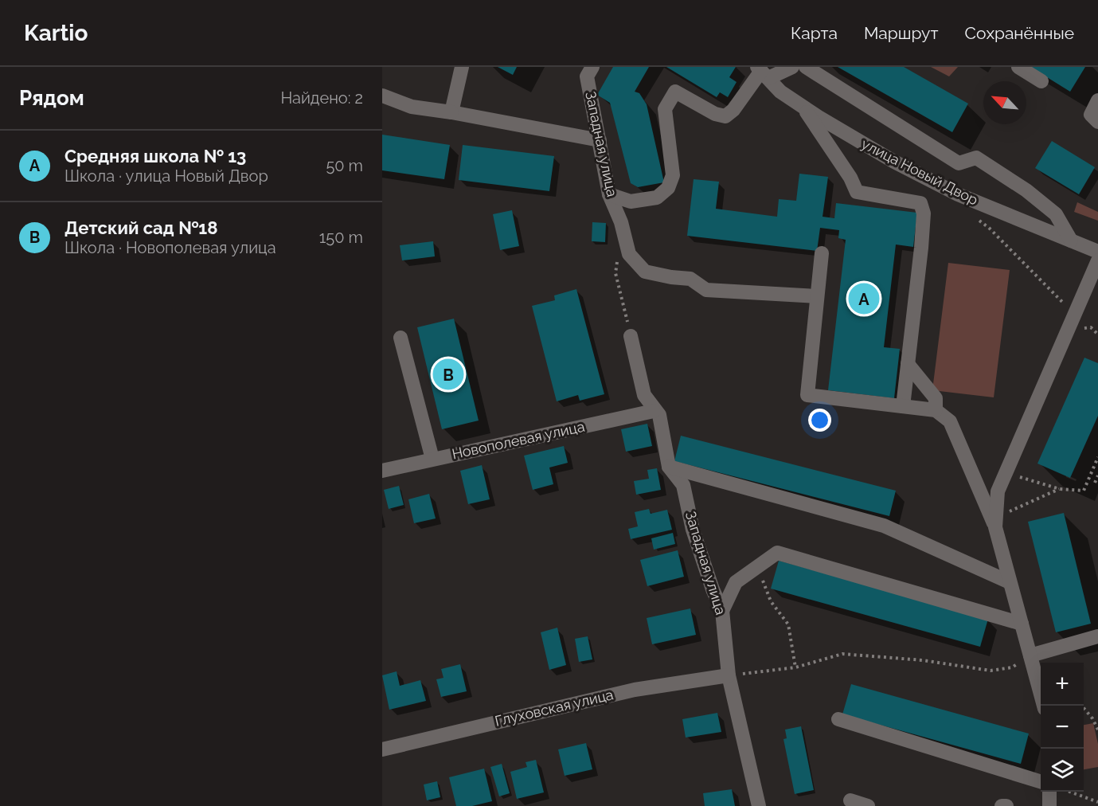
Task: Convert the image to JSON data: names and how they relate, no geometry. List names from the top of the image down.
{
  "streets": {
    "street": [
      "Западная улица",
      "улица Новый Двор",
      "Новополевая улица",
      "Глуховская улица"
    ]
  },
  "crossings": [
    ["Западная улица", "Новополевая улица"],
    ["Западная улица", "Глуховская улица"]
  ],
  "north": "top left",
  "page": {
    "header": "Kartio",
    "nav": ["Карта", "Маршрут", "Сохранённые"],
    "heading": ["Рядом", "Найдено: 2"],
    "list": [
      {
        "mark": "A",
        "name": "Средняя школа № 13",
        "note": "Школа · улица Новый Двор",
        "value": "50 m"
      },
      {
        "mark": "B",
        "name": "Детский сад №18",
        "note": "Школа · Новополевая улица",
        "value": "150 m"
      }
    ],
    "pins": ["A", "B"],
    "map_buttons": ["+", "−"]
  }
}
